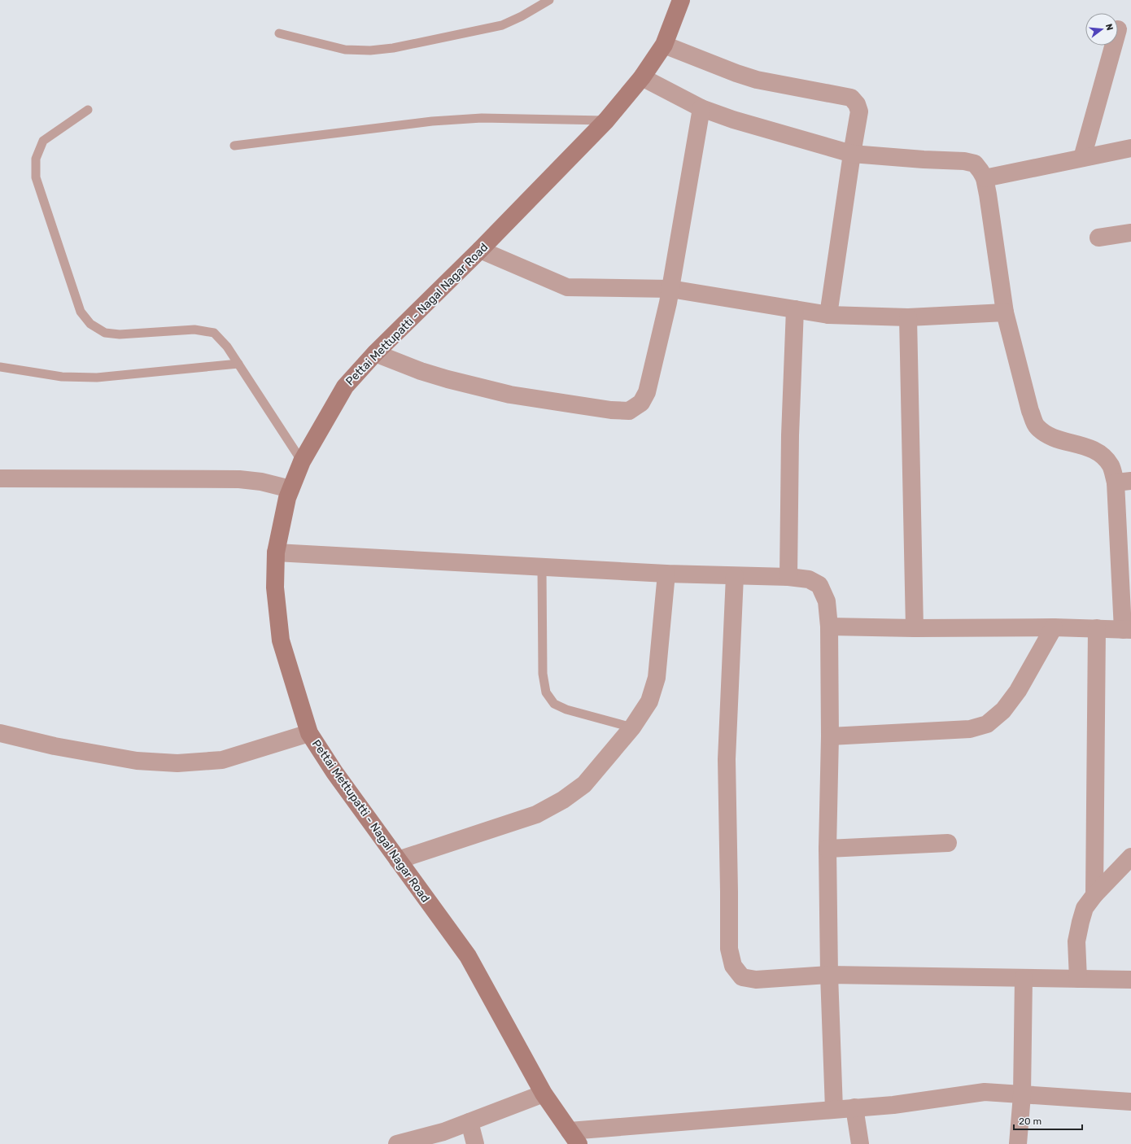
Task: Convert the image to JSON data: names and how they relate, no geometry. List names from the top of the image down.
{
  "streets": {
    "main road": ["Pettai Mettupatti - Nagal Nagar Road"]
  },
  "scale_bar": "20 m",
  "north": "right"
}
